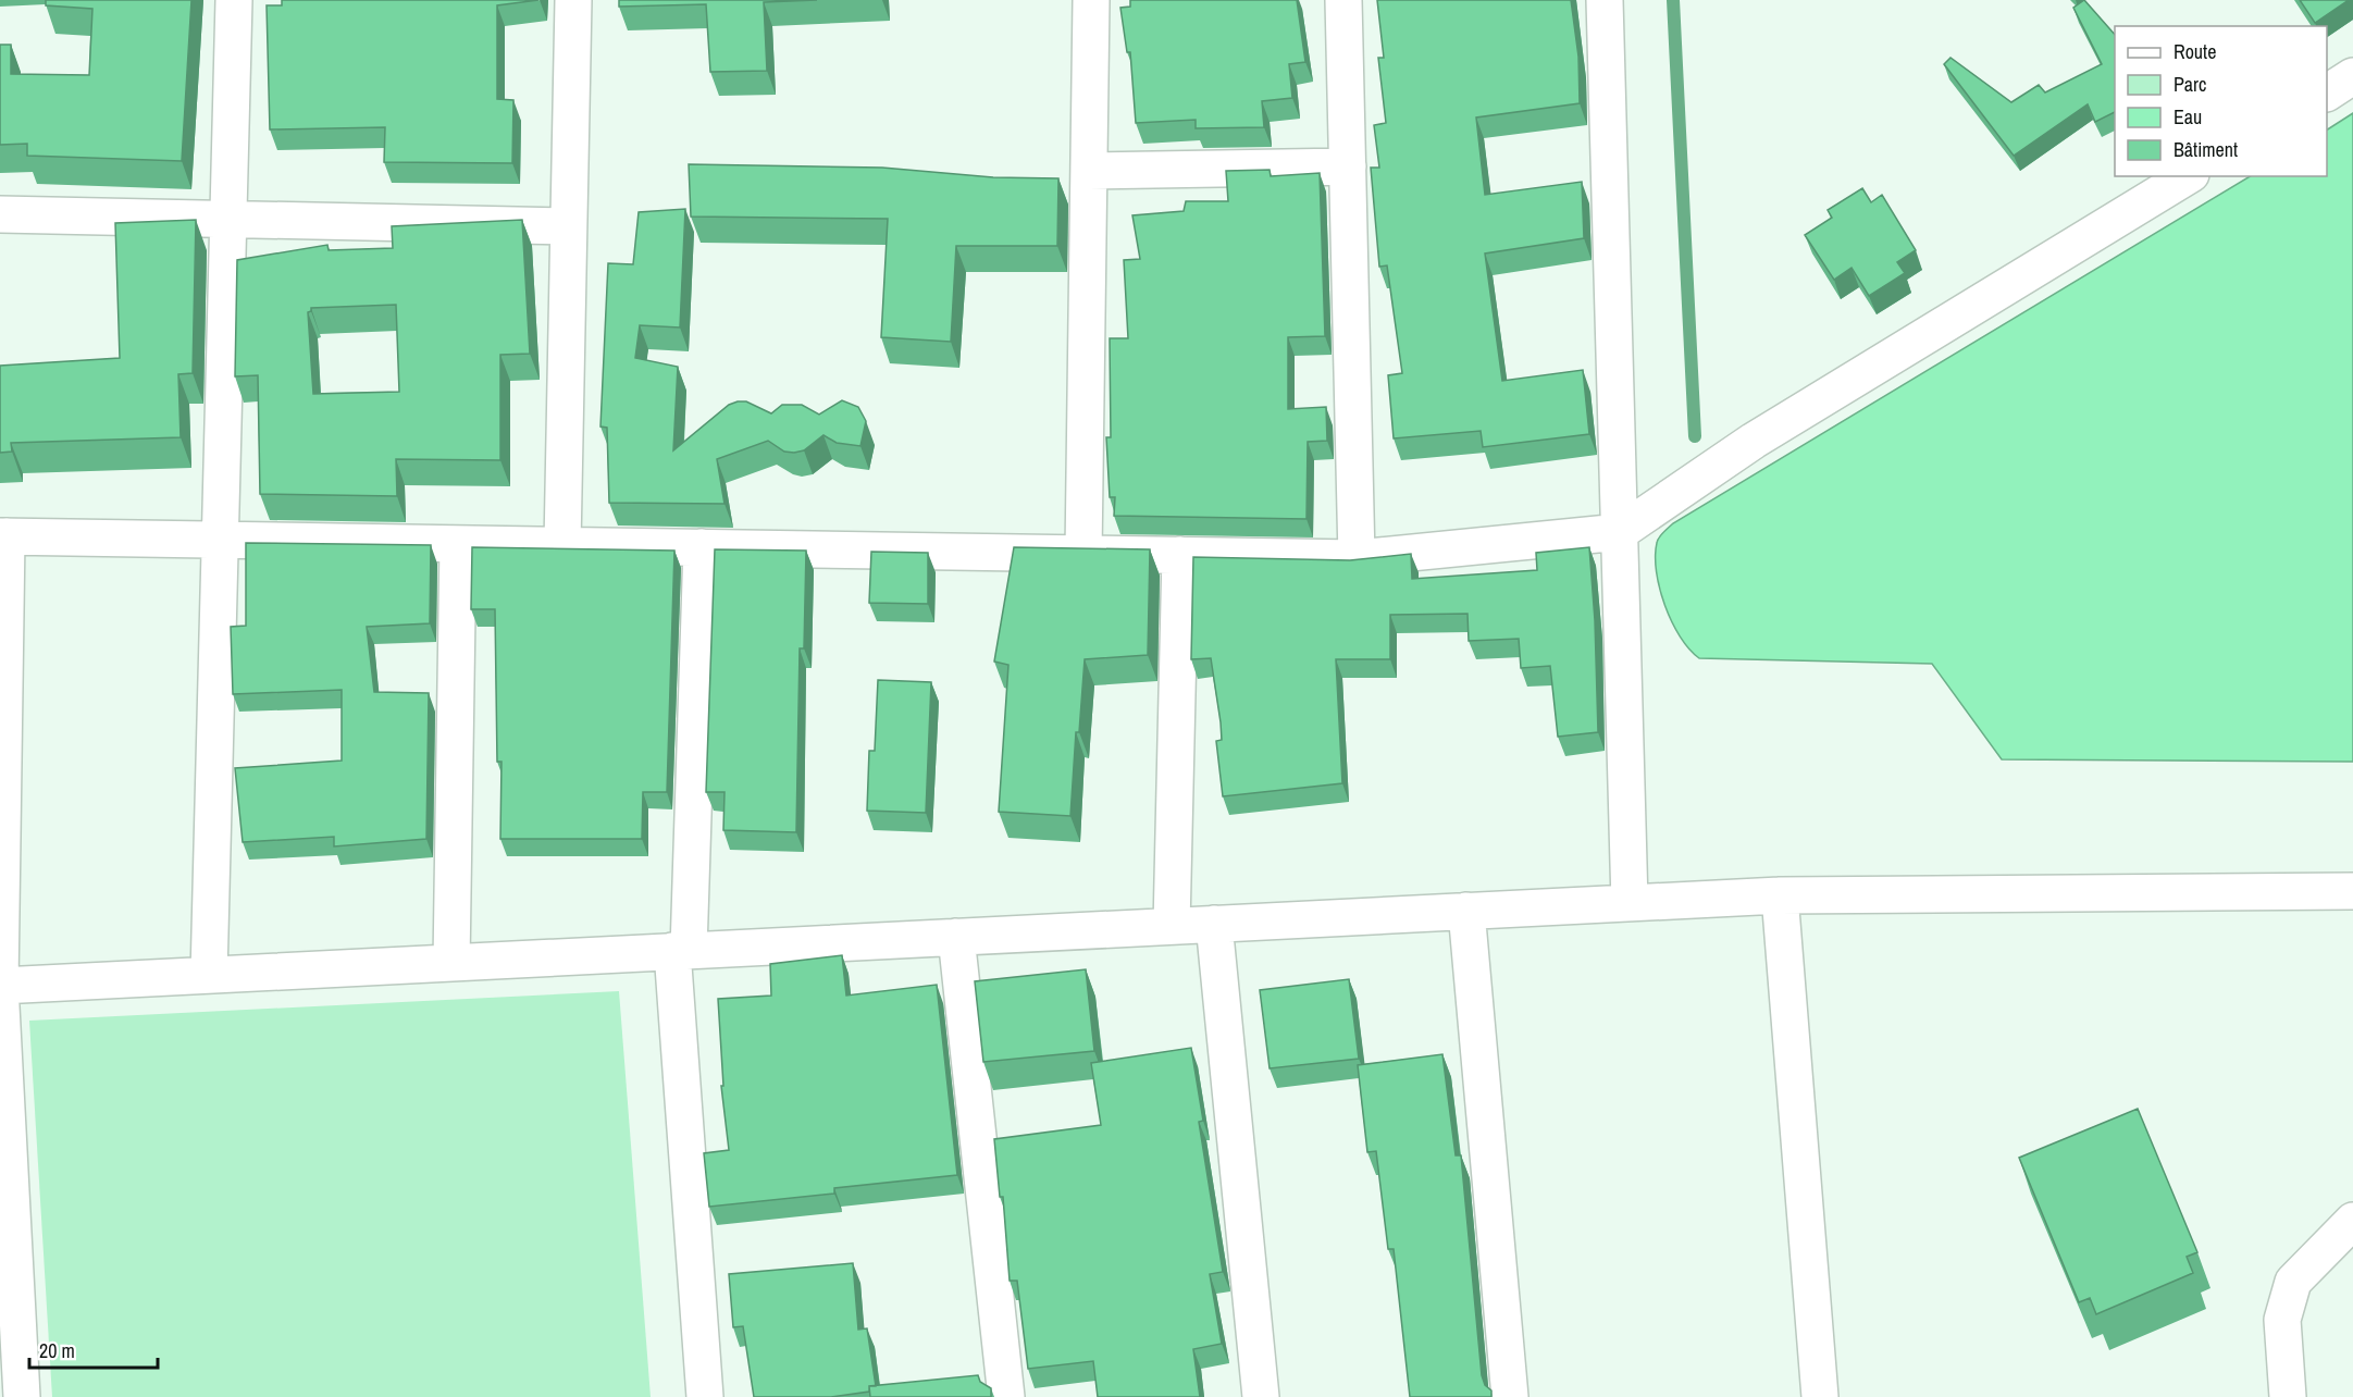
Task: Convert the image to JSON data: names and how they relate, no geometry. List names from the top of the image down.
{
  "legend": [
    "Route",
    "Parc",
    "Eau",
    "Bâtiment"
  ],
  "scale_bar": "20 m"
}
